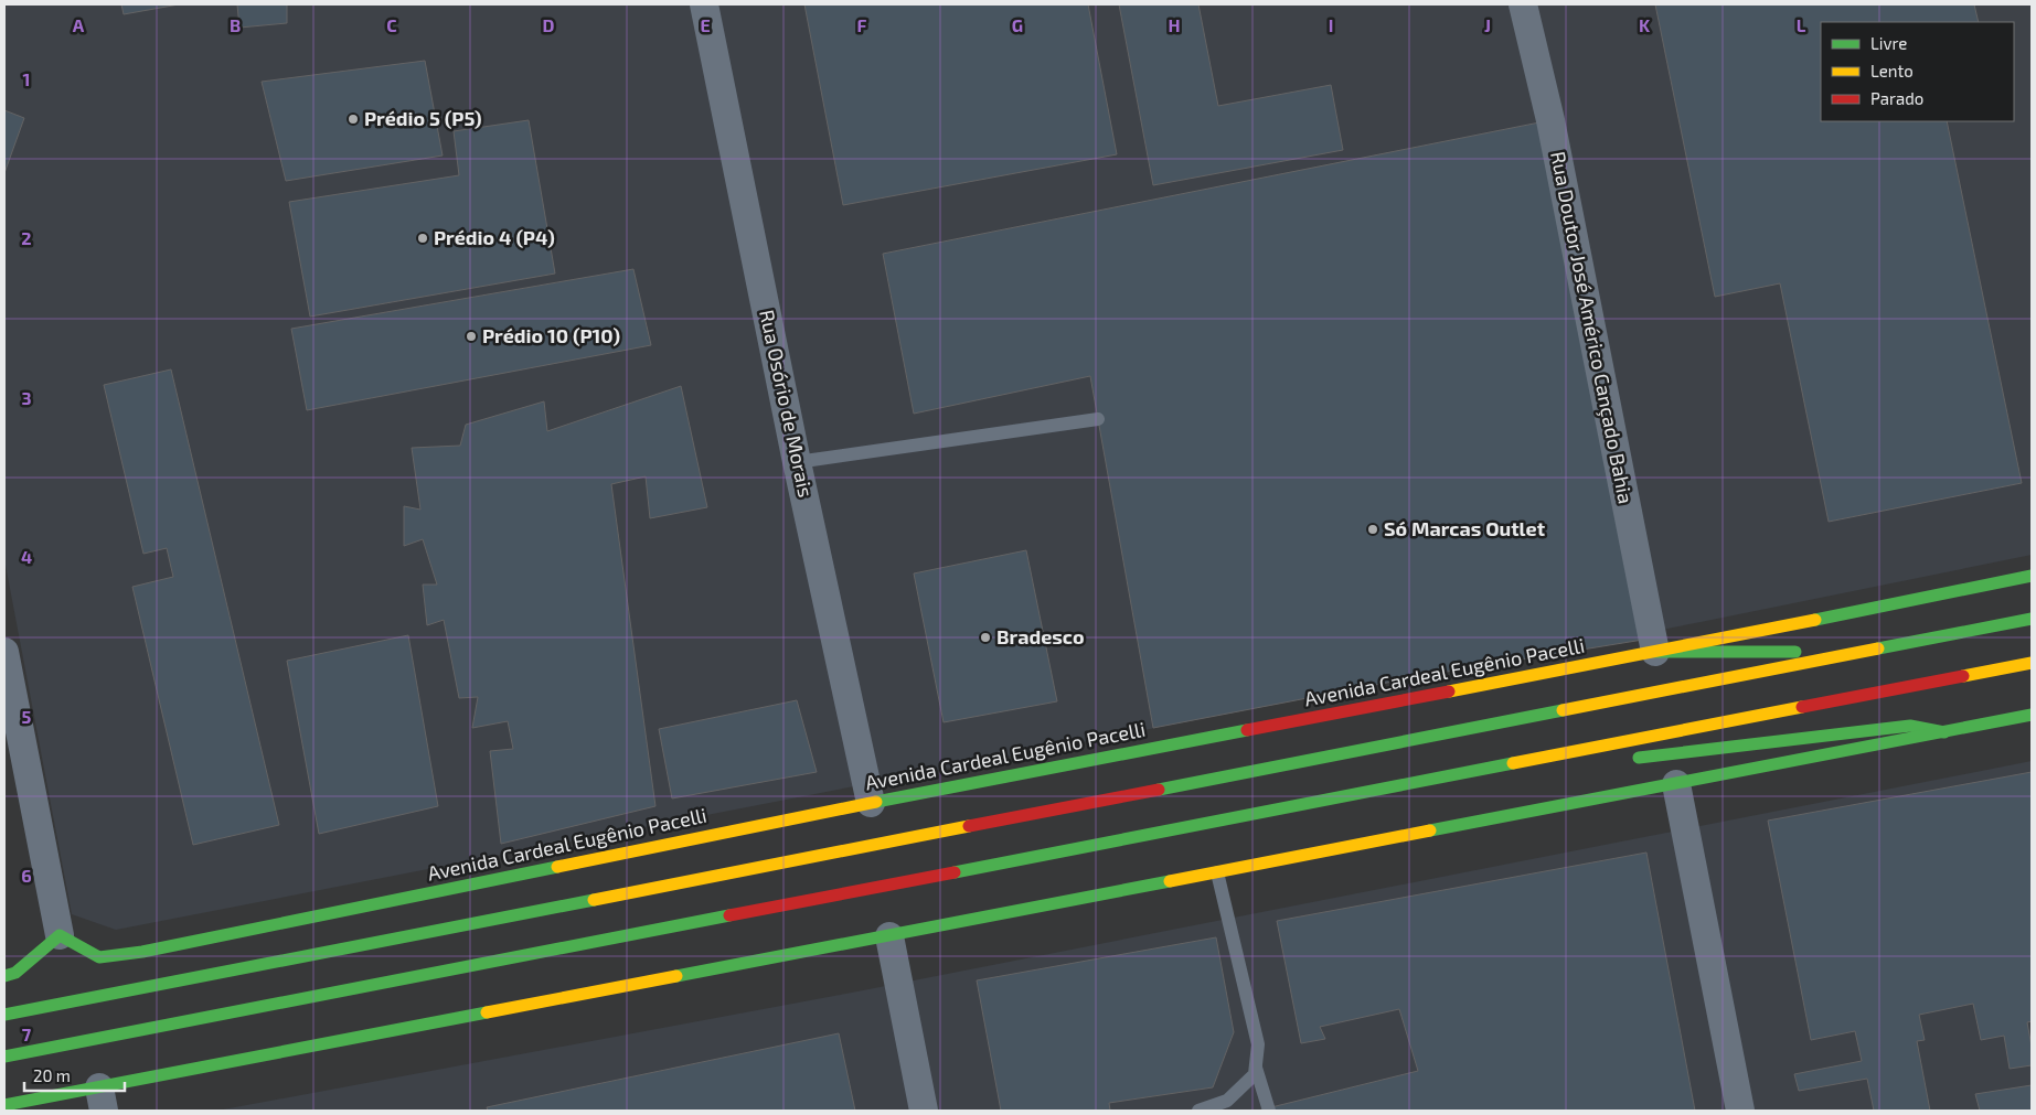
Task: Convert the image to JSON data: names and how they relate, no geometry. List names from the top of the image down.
{
  "streets": {
    "main road": ["Avenida Cardeal Eugênio Pacelli"],
    "street": ["Rua Doutor José Américo Cançado Bahia", "Rua Osório de Morais"]
  },
  "crossings": [
    ["Rua Doutor José Américo Cançado Bahia", "Avenida Cardeal Eugênio Pacelli"],
    ["Rua Osório de Morais", "Avenida Cardeal Eugênio Pacelli"]
  ],
  "places": [
    "Prédio 5 (P5)",
    "Prédio 4 (P4)",
    "Prédio 10 (P10)",
    "Só Marcas Outlet",
    "Bradesco"
  ],
  "legend": ["Livre", "Lento", "Parado"],
  "scale_bar": "20 m",
  "grid": {
    "columns": [
      "A",
      "B",
      "C",
      "D",
      "E",
      "F",
      "G",
      "H",
      "I",
      "J",
      "K",
      "L"
    ],
    "rows": [
      "1",
      "2",
      "3",
      "4",
      "5",
      "6",
      "7"
    ]
  }
}
